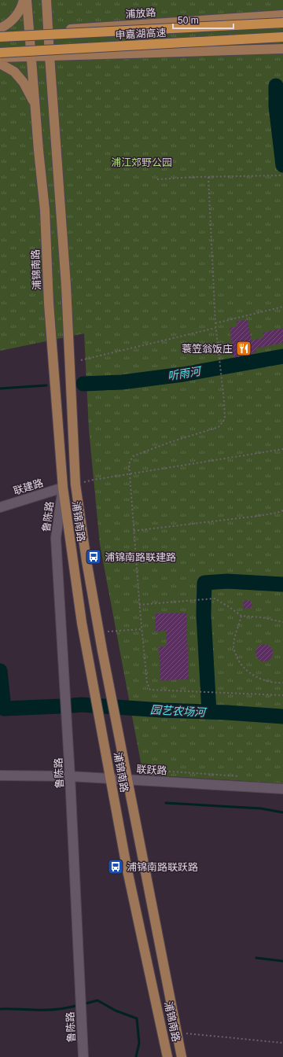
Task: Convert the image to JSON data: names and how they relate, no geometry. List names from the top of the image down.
{
  "streets": {
    "highway": ["申嘉湖高速"],
    "main road": ["浦放路", "浦锦南路"],
    "street": ["联建路", "鲁陈路", "联跃路"]
  },
  "crossings": [
    ["浦放路", "浦锦南路"],
    ["浦锦南路", "联建路"],
    ["浦锦南路", "鲁陈路"],
    ["浦锦南路", "联跃路"],
    ["联建路", "鲁陈路"],
    ["鲁陈路", "联跃路"]
  ],
  "water": ["听雨河", "园艺农场河"],
  "parks": ["浦江郊野公园"],
  "places": {
    "restaurant": ["蓑笠翁饭庄"],
    "bus stop": ["浦锦南路联建路", "浦锦南路联跃路"]
  },
  "scale_bar": "50 m"
}
